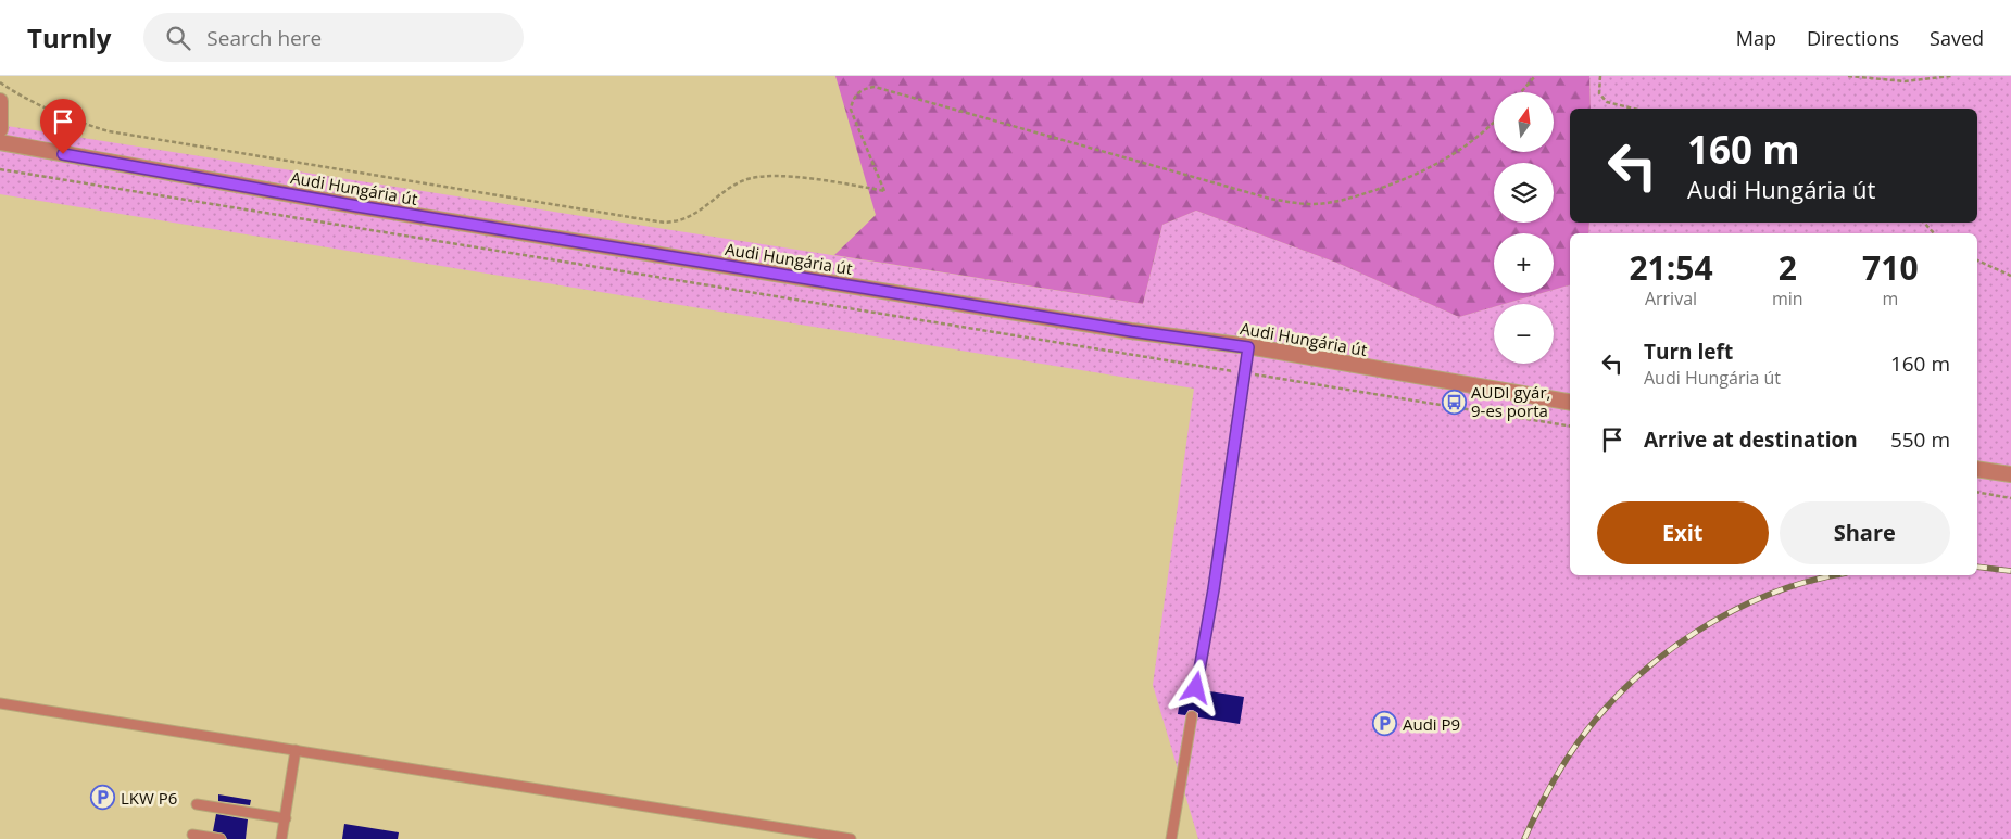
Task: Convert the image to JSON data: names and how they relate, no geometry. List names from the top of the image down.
{
  "streets": {
    "street": ["Audi Hungária út"]
  },
  "places": {
    "bus stop": ["AUDI gyár, 9-es porta"],
    "parking": ["Audi P9", "LKW P6"]
  },
  "north": "top",
  "page": {
    "header": "Turnly",
    "search": "Search here",
    "nav": ["Map", "Directions", "Saved"],
    "map_buttons": ["+", "−"],
    "turn": ["160 m", "Audi Hungária út"],
    "eta": [
      "21:54",
      "Arrival",
      "2",
      "min",
      "710",
      "m"
    ],
    "list": [
      {
        "name": "Turn left",
        "note": "Audi Hungária út",
        "value": "160 m"
      },
      {
        "name": "Arrive at destination",
        "value": "550 m"
      }
    ],
    "buttons": ["Exit", "Share"]
  }
}
